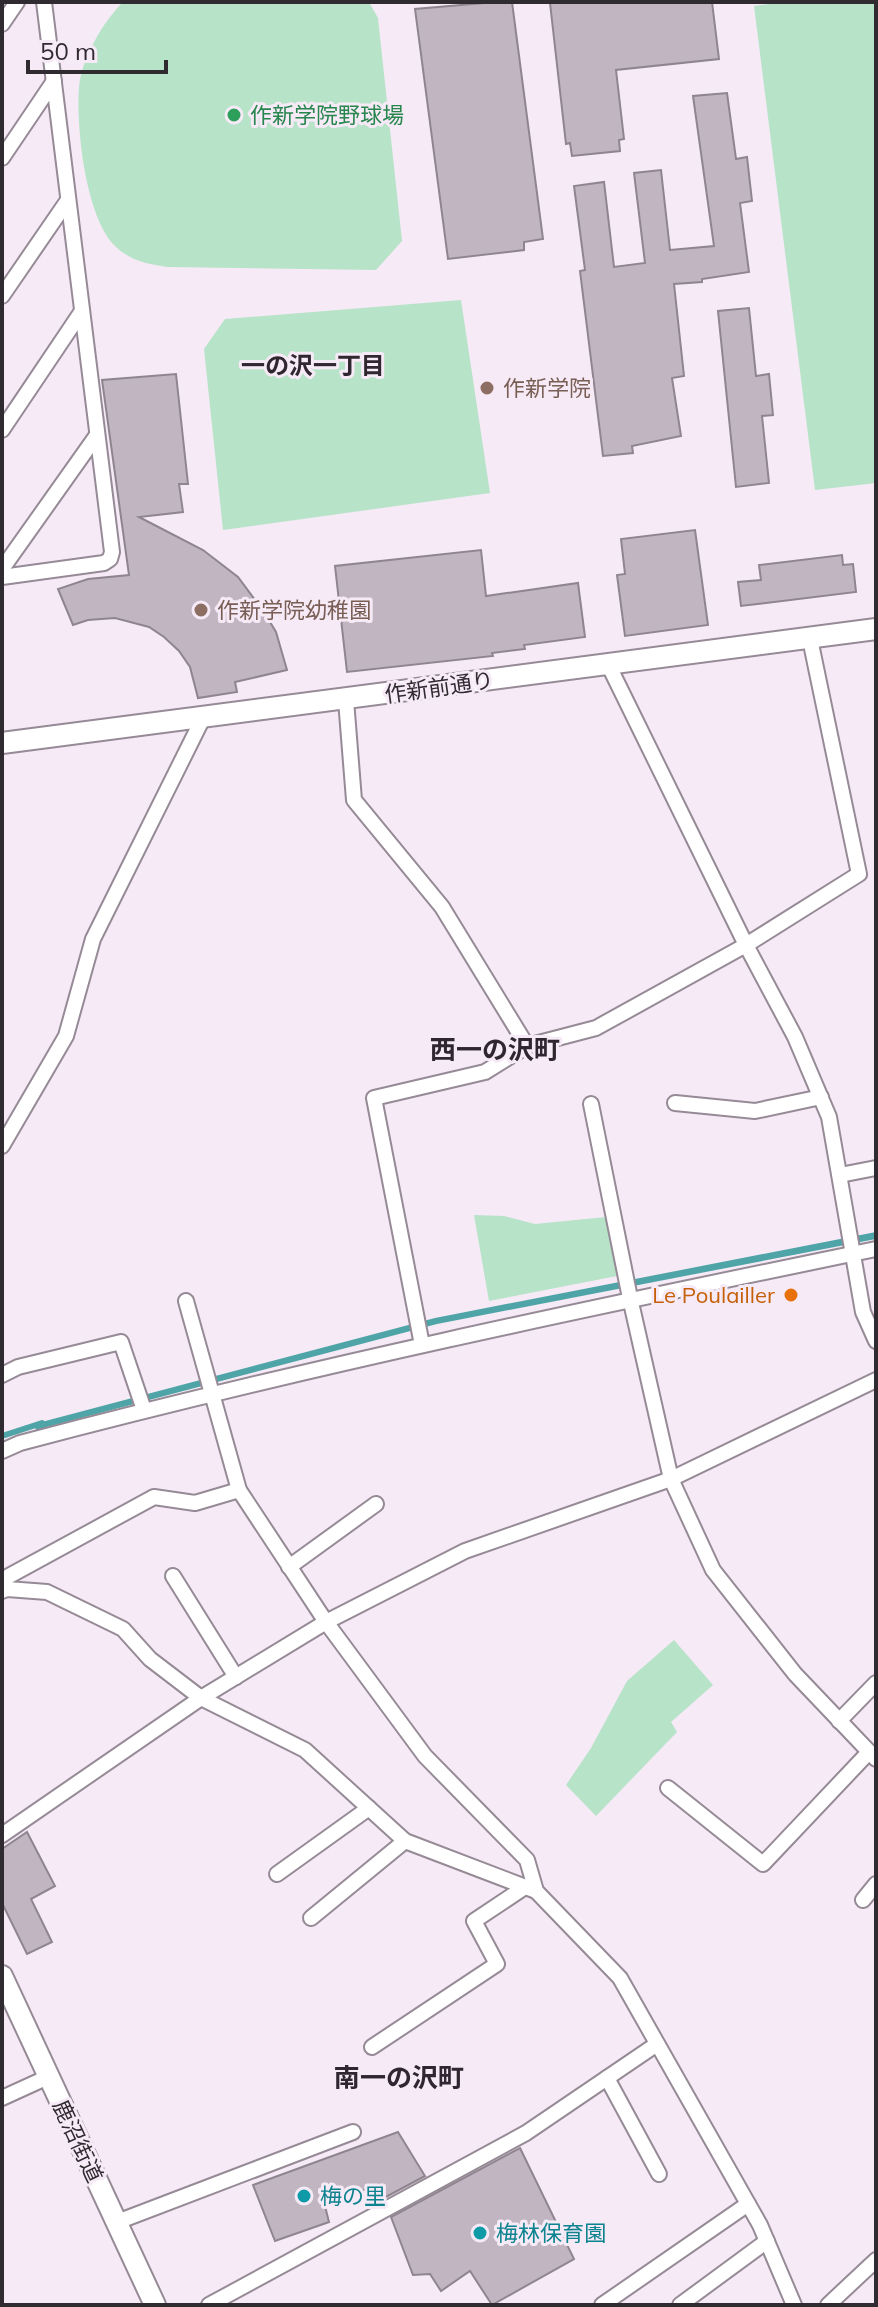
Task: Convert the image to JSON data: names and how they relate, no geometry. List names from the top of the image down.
{
  "streets": {
    "street": ["作新前通り", "鹿沼街道"]
  },
  "districts": ["一の沢一丁目", "西一の沢町", "南一の沢町"],
  "places": [
    "作新学院野球場",
    "作新学院",
    "作新学院幼稚園",
    "Le Poulailler",
    "梅の里",
    "梅林保育園"
  ],
  "scale_bar": "50 m"
}
